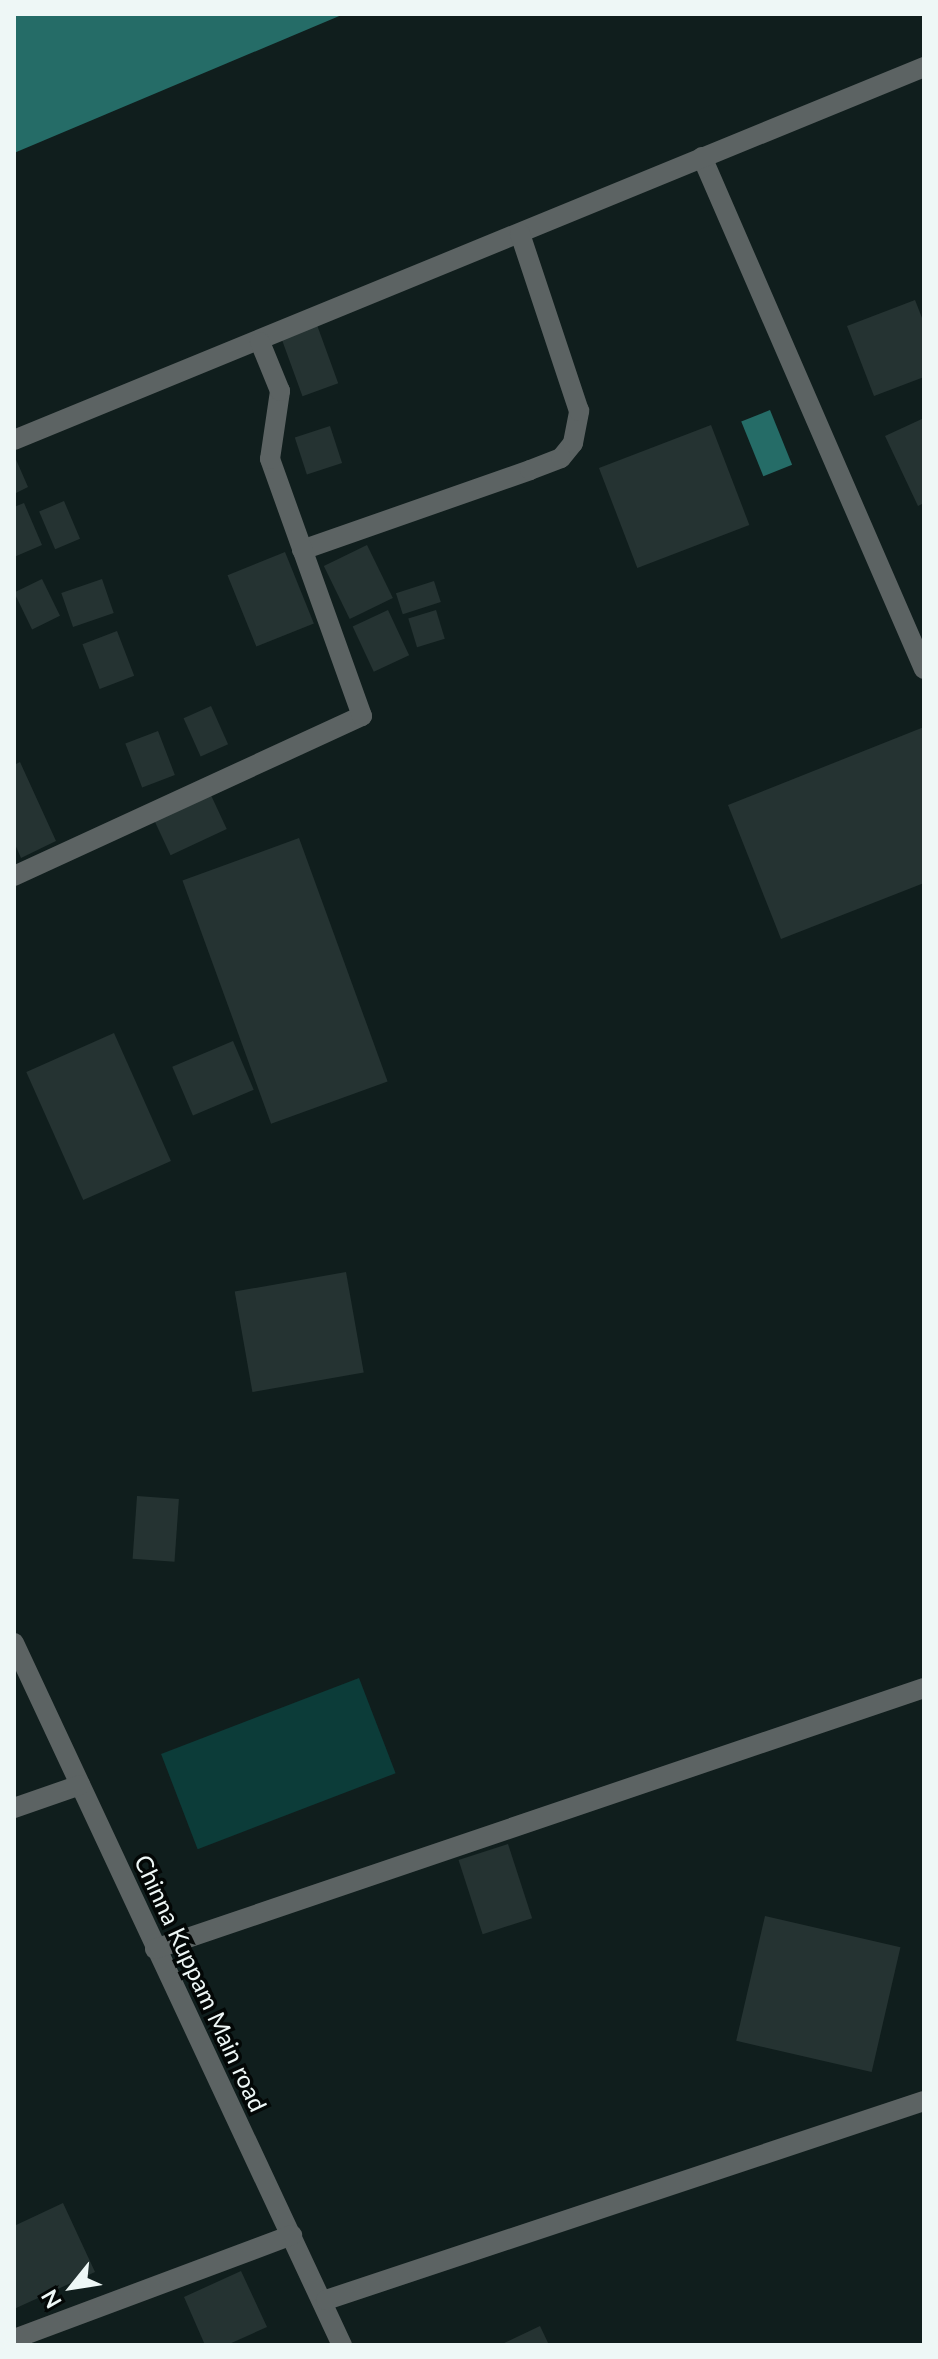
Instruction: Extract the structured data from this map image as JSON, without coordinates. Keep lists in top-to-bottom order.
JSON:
{
  "streets": {
    "street": ["Chinna Kuppam Main road"]
  },
  "north": "bottom left"
}
